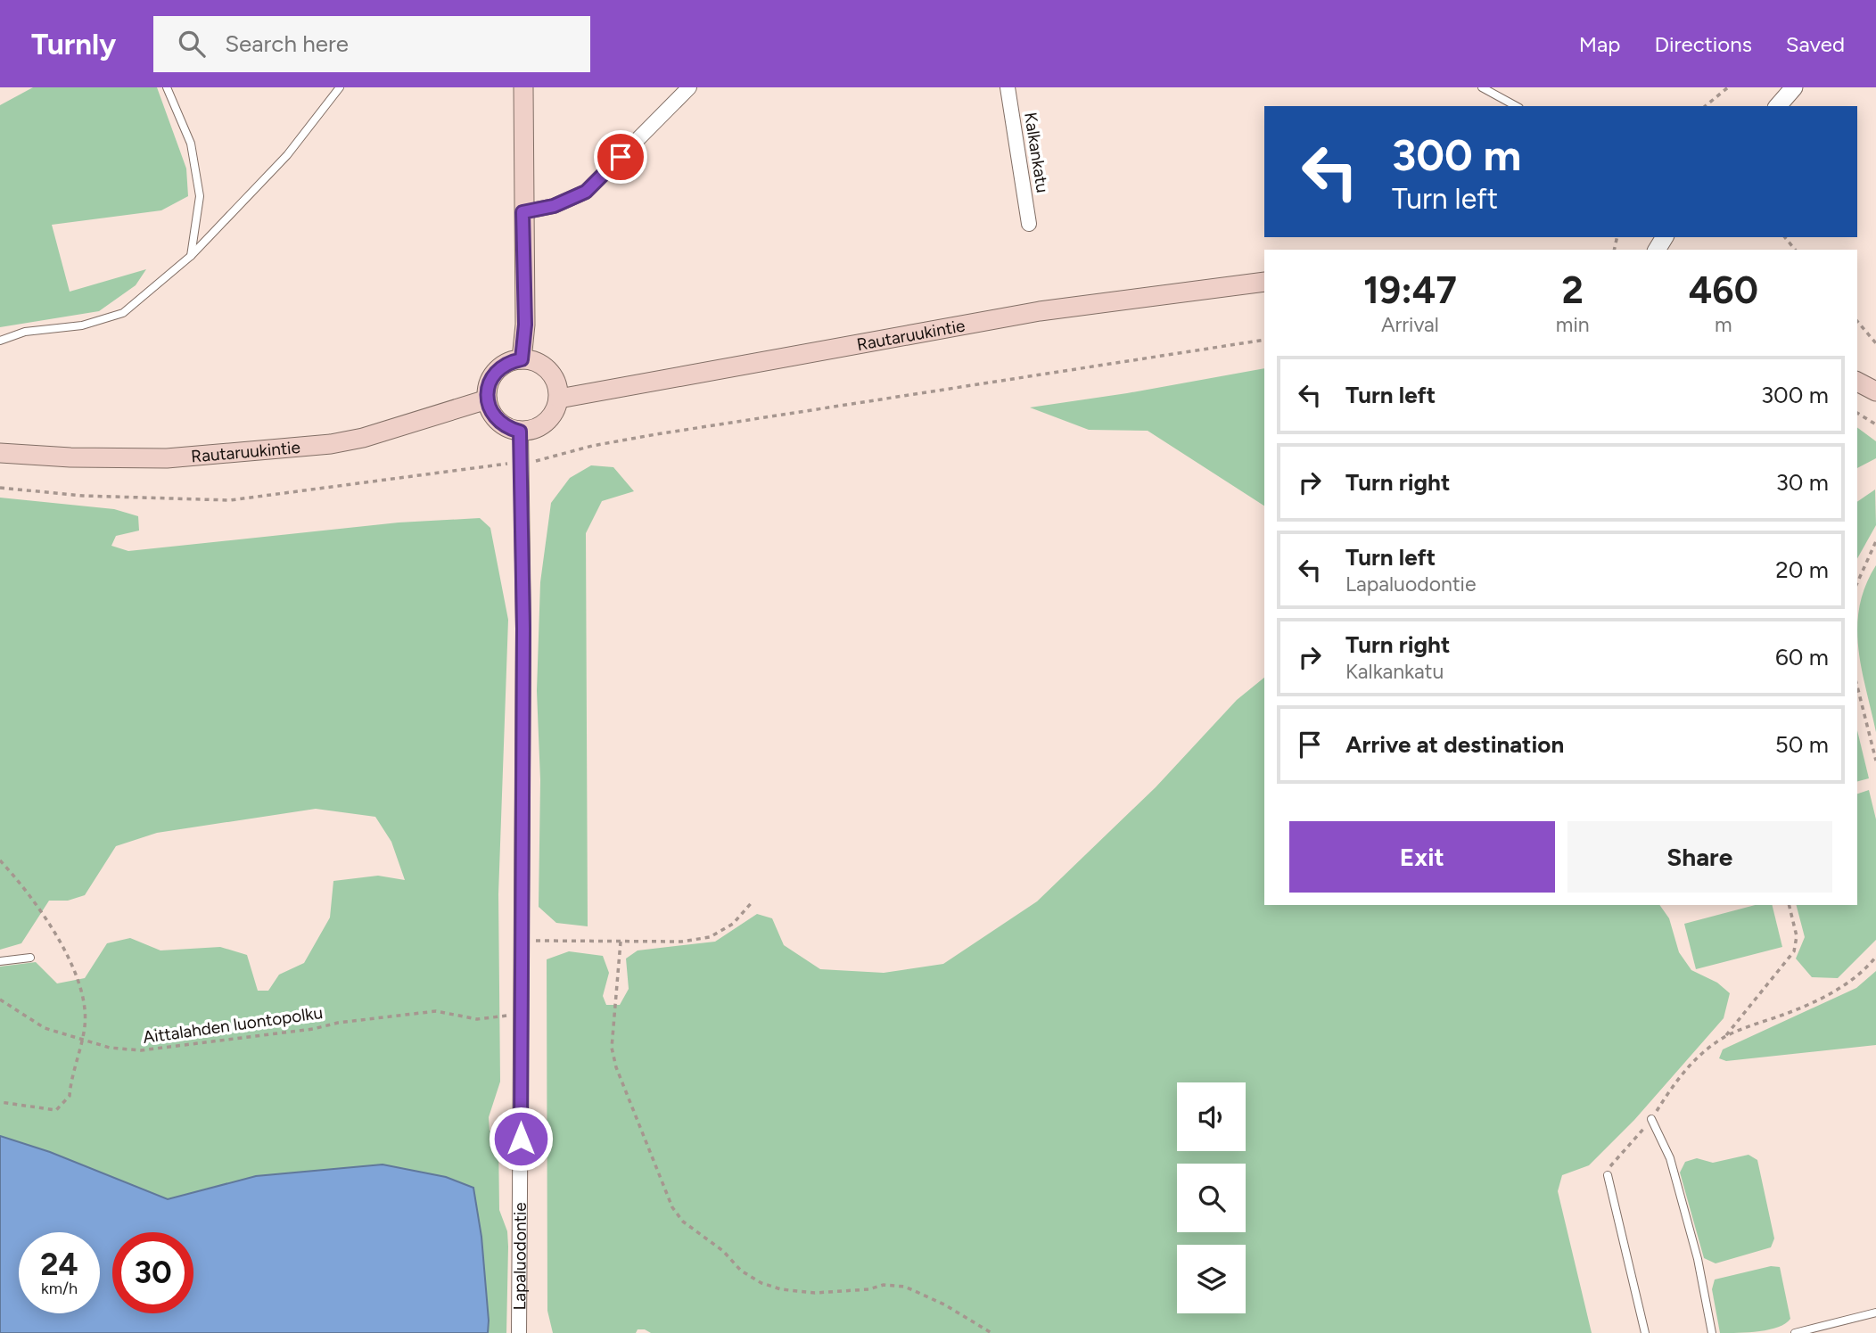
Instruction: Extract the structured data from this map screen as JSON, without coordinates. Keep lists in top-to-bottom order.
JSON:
{
  "streets": {
    "main road": ["Rautaruukintie"],
    "street": ["Kalkankatu", "Lapaluodontie"],
    "path": ["Aittalahden luontopolku"]
  },
  "crossings": [
    ["Rautaruukintie", "Lapaluodontie"],
    ["Aittalahden luontopolku", "Lapaluodontie"]
  ],
  "page": {
    "header": "Turnly",
    "search": "Search here",
    "nav": ["Map", "Directions", "Saved"],
    "turn": ["300 m", "Turn left"],
    "eta": [
      "19:47",
      "Arrival",
      "2",
      "min",
      "460",
      "m"
    ],
    "list": [
      {
        "name": "Turn left",
        "value": "300 m"
      },
      {
        "name": "Turn right",
        "value": "30 m"
      },
      {
        "name": "Turn left",
        "note": "Lapaluodontie",
        "value": "20 m"
      },
      {
        "name": "Turn right",
        "note": "Kalkankatu",
        "value": "60 m"
      },
      {
        "name": "Arrive at destination",
        "value": "50 m"
      }
    ],
    "buttons": ["Exit", "Share"],
    "speed": "24 km/h",
    "limit": "30"
  }
}
